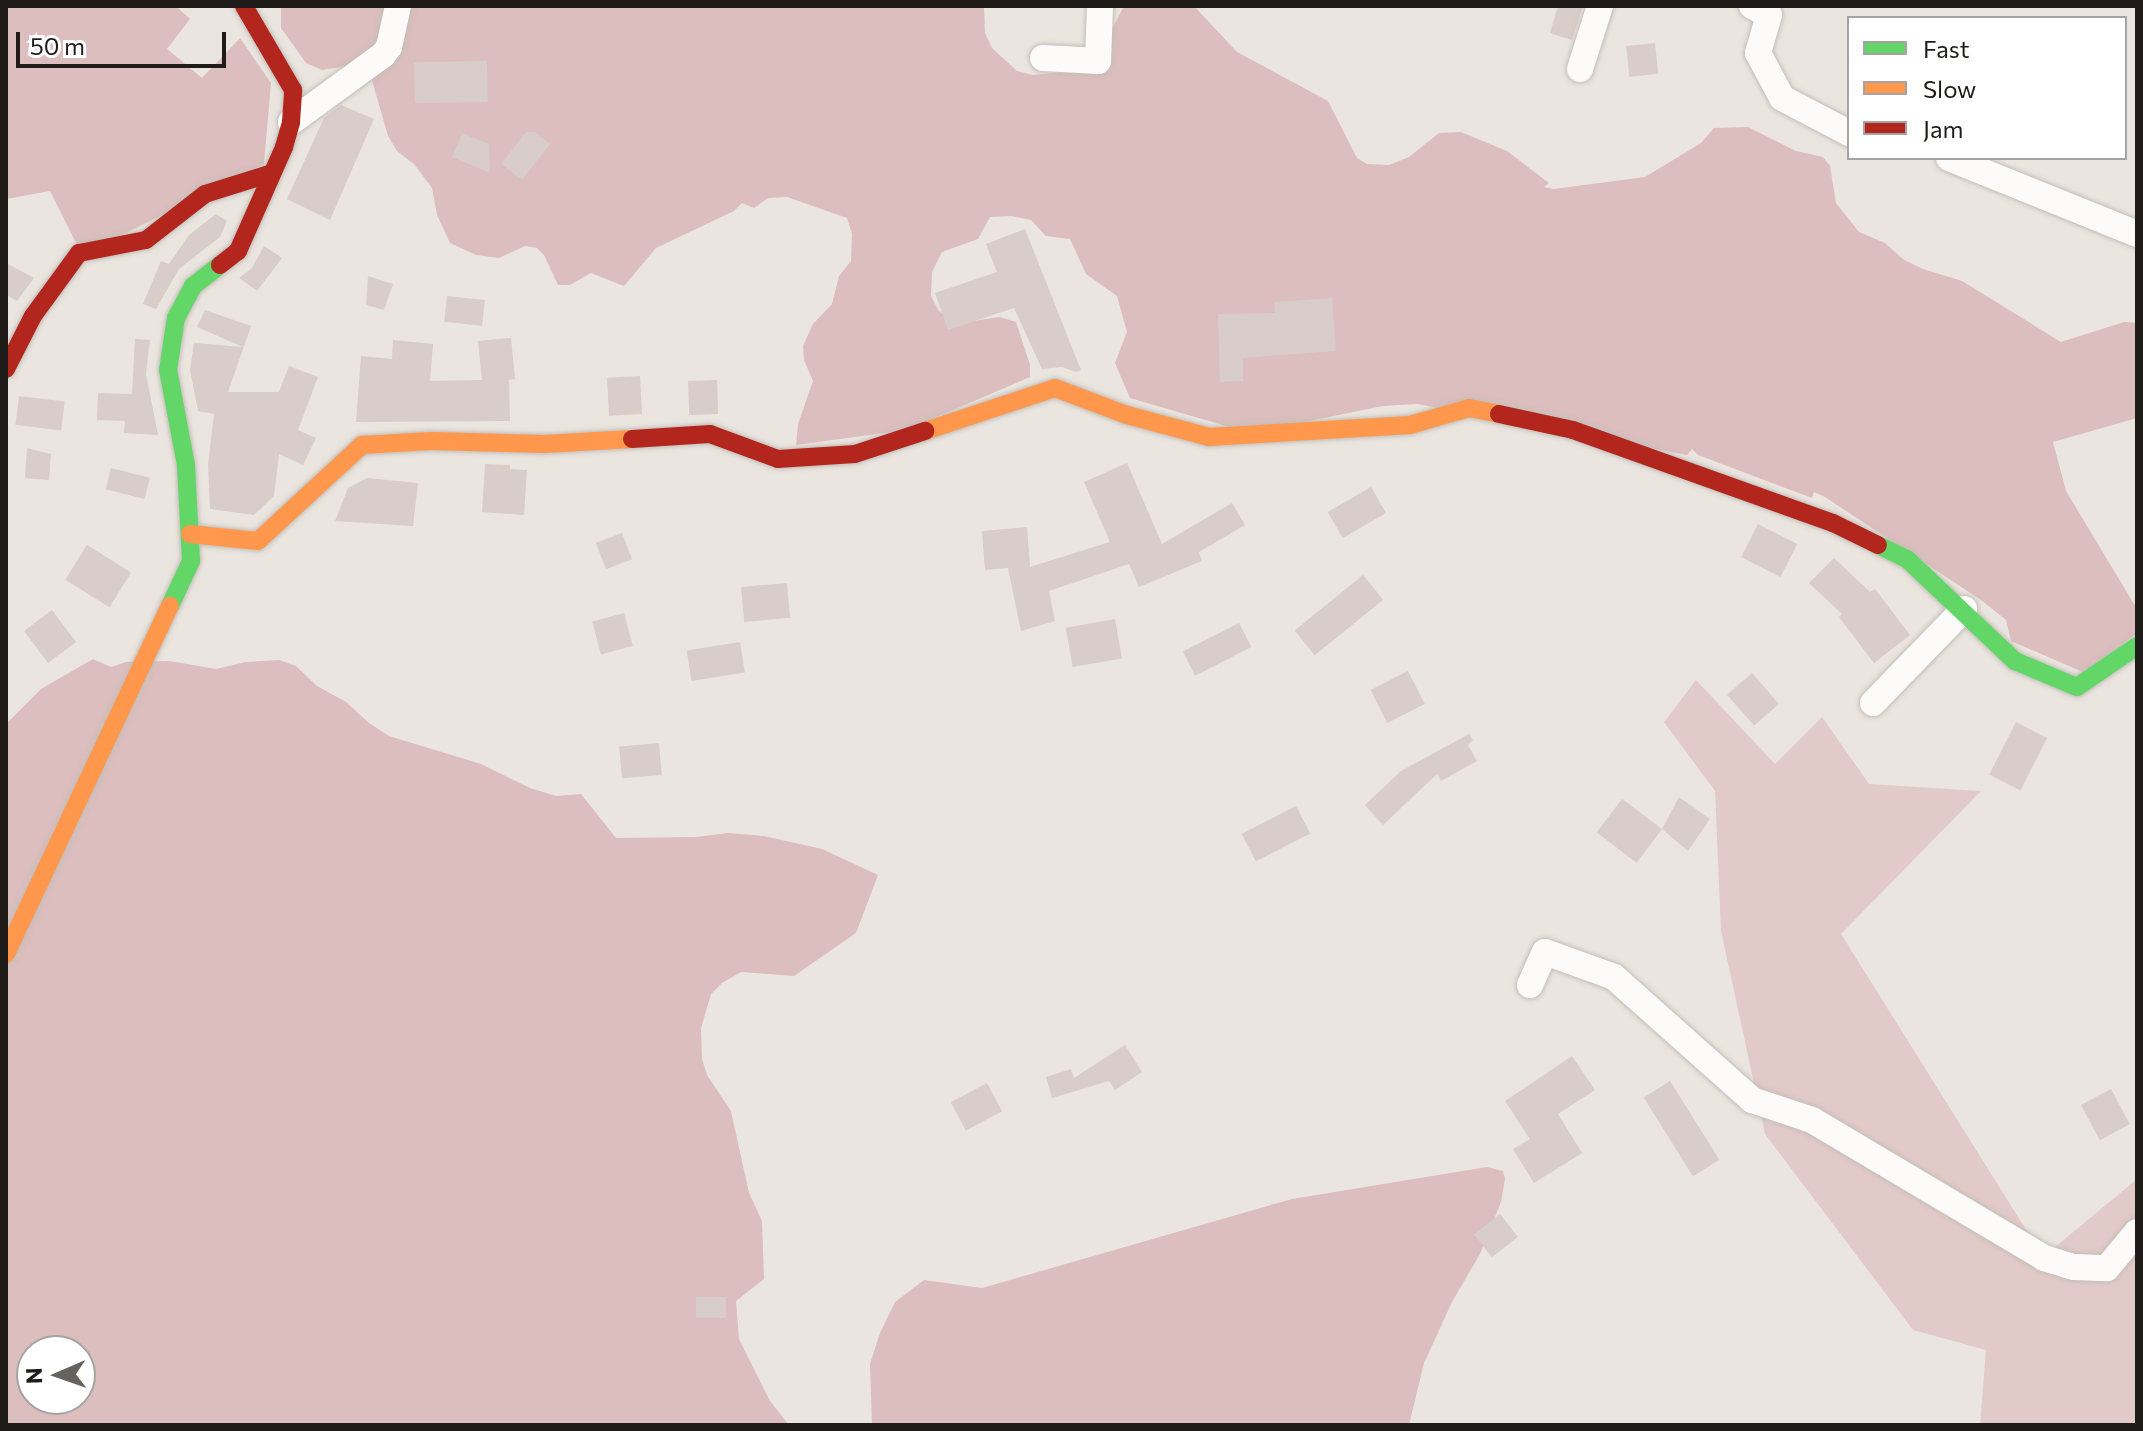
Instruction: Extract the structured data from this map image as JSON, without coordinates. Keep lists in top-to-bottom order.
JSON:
{
  "legend": ["Fast", "Slow", "Jam"],
  "scale_bar": "50 m",
  "north": "left"
}
